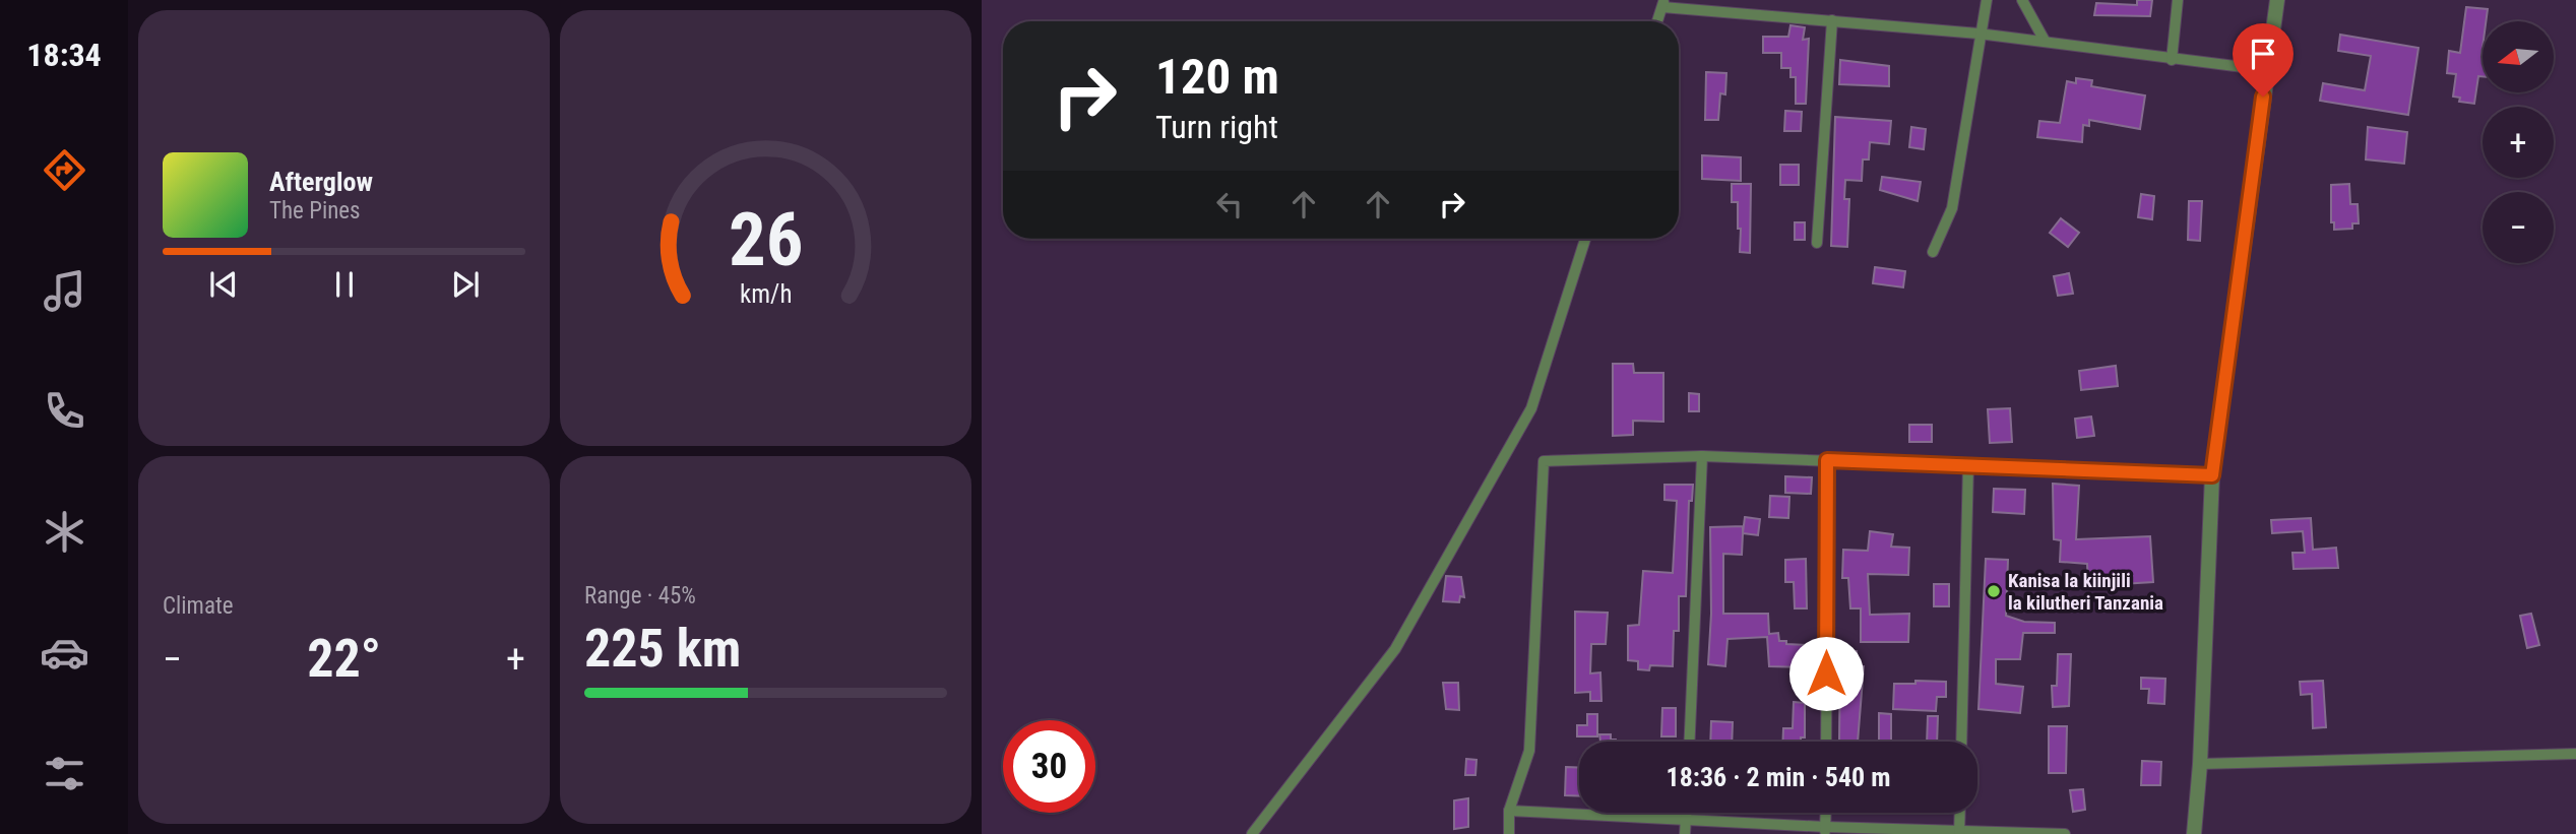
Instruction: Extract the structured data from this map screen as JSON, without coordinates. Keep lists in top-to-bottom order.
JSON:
{
  "places": ["Kanisa la kiinjili la kilutheri Tanzania"],
  "north": "left",
  "page": {
    "tabs": "18:34",
    "map_buttons": ["+", "−"],
    "turn": ["120 m", "Turn right"],
    "song": ["Afterglow", "The Pines"],
    "tile": [
      "Climate",
      ["Range · 45%", "225 km"]
    ],
    "heat": ["−", "22°", "+"],
    "limit": "30",
    "trip": "18:36 · 2 min · 540 m",
    "gauge": ["26", "km/h"]
  }
}
